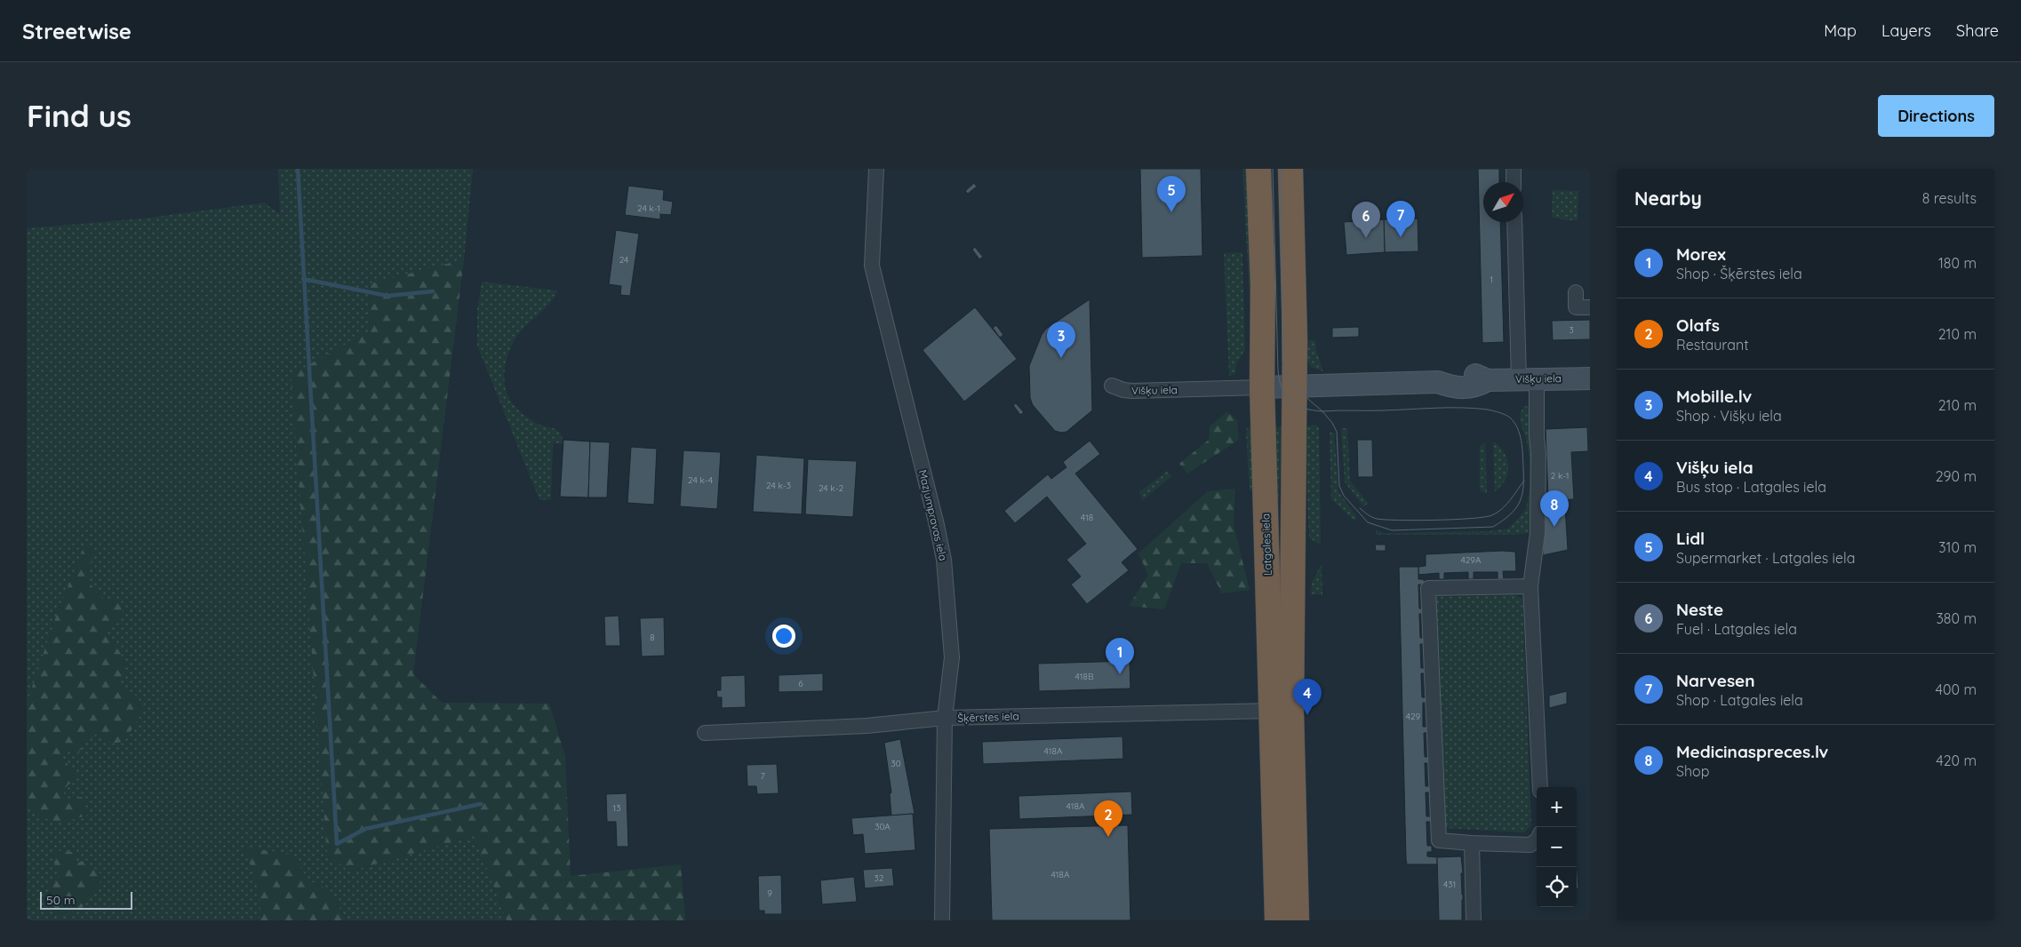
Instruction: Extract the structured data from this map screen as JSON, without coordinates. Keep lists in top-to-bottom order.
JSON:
{
  "streets": {
    "highway": ["Latgales iela"],
    "street": ["Višķu iela", "Mazjumpravas iela", "Šķērstes iela"]
  },
  "crossings": [
    ["Višķu iela", "Latgales iela"],
    ["Mazjumpravas iela", "Šķērstes iela"],
    ["Latgales iela", "Šķērstes iela"]
  ],
  "house_numbers": [
    "24 k-1",
    "24",
    "1",
    "3",
    "2 k-1",
    "24 k-4",
    "24 k-3",
    "24 k-2",
    "418",
    "429A",
    "8",
    "418B",
    "6",
    "429",
    "418A",
    "30",
    "7",
    "418A",
    "13",
    "30A",
    "418A",
    "32",
    "431",
    "9"
  ],
  "scale_bar": "50 m",
  "north": "top right",
  "page": {
    "header": "Streetwise",
    "nav": ["Map", "Layers", "Share"],
    "buttons": "Directions",
    "title": "Find us",
    "heading": ["Nearby", "8 results"],
    "pins": [
      "5",
      "7",
      "6",
      "3",
      "8",
      "1",
      "4",
      "2"
    ],
    "list": [
      {
        "mark": "1",
        "name": "Morex",
        "note": "Shop · Šķērstes iela",
        "value": "180 m"
      },
      {
        "mark": "2",
        "name": "Olafs",
        "note": "Restaurant",
        "value": "210 m"
      },
      {
        "mark": "3",
        "name": "Mobille.lv",
        "note": "Shop · Višķu iela",
        "value": "210 m"
      },
      {
        "mark": "4",
        "name": "Višķu iela",
        "note": "Bus stop · Latgales iela",
        "value": "290 m"
      },
      {
        "mark": "5",
        "name": "Lidl",
        "note": "Supermarket · Latgales iela",
        "value": "310 m"
      },
      {
        "mark": "6",
        "name": "Neste",
        "note": "Fuel · Latgales iela",
        "value": "380 m"
      },
      {
        "mark": "7",
        "name": "Narvesen",
        "note": "Shop · Latgales iela",
        "value": "400 m"
      },
      {
        "mark": "8",
        "name": "Medicinaspreces.lv",
        "note": "Shop",
        "value": "420 m"
      }
    ],
    "map_buttons": ["+", "−"],
    "scale": "50 m"
  }
}
